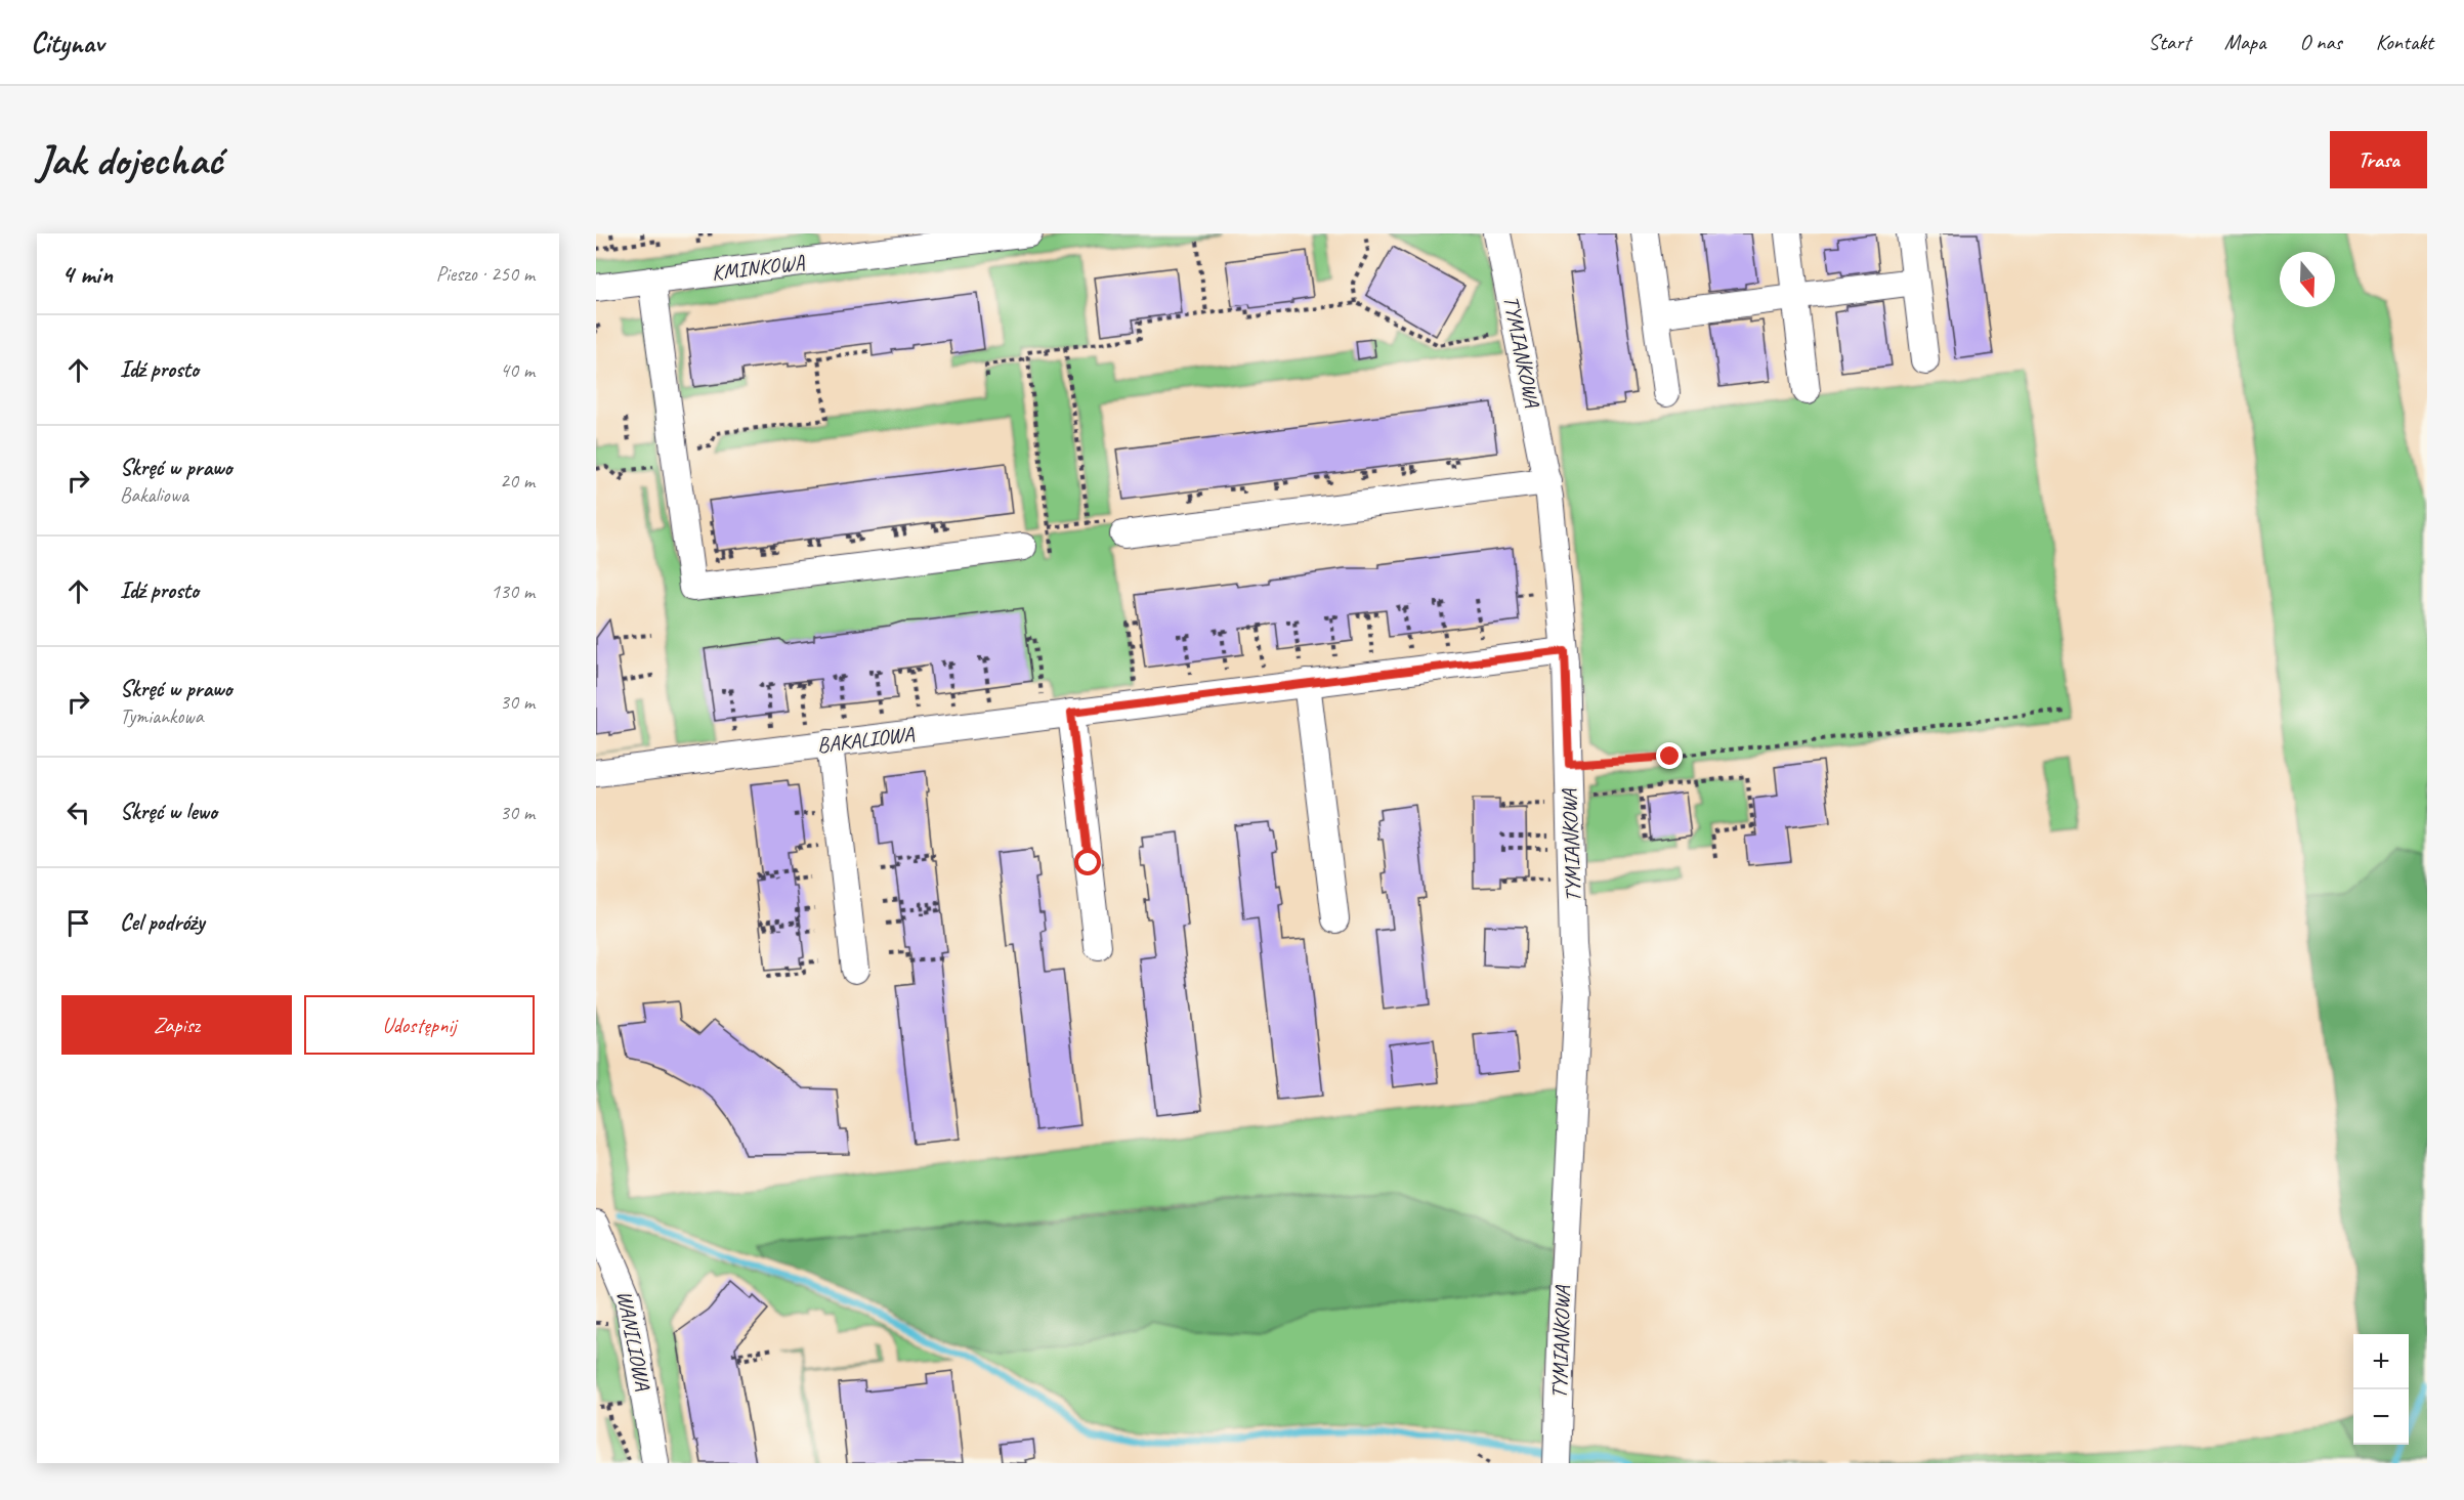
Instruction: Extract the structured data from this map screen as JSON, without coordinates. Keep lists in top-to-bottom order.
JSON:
{
  "streets": {
    "street": [
      "KMINKOWA",
      "TYMIANKOWA",
      "BAKALIOWA",
      "WANILIOWA"
    ]
  },
  "crossings": [
    ["TYMIANKOWA", "BAKALIOWA"]
  ],
  "north": "bottom",
  "page": {
    "header": "Citynav",
    "nav": [
      "Start",
      "Mapa",
      "O nas",
      "Kontakt"
    ],
    "buttons": [
      "Trasa",
      ["Zapisz", "Udostępnij"]
    ],
    "title": "Jak dojechać",
    "heading": ["4 min", "Pieszo · 250 m"],
    "list": [
      ["Idź prosto", "40 m"],
      ["Skręć w prawo", "Bakaliowa", "20 m"],
      ["Idź prosto", "130 m"],
      ["Skręć w prawo", "Tymiankowa", "30 m"],
      ["Skręć w lewo", "30 m"],
      "Cel podróży"
    ],
    "map_buttons": ["+", "−"]
  }
}
